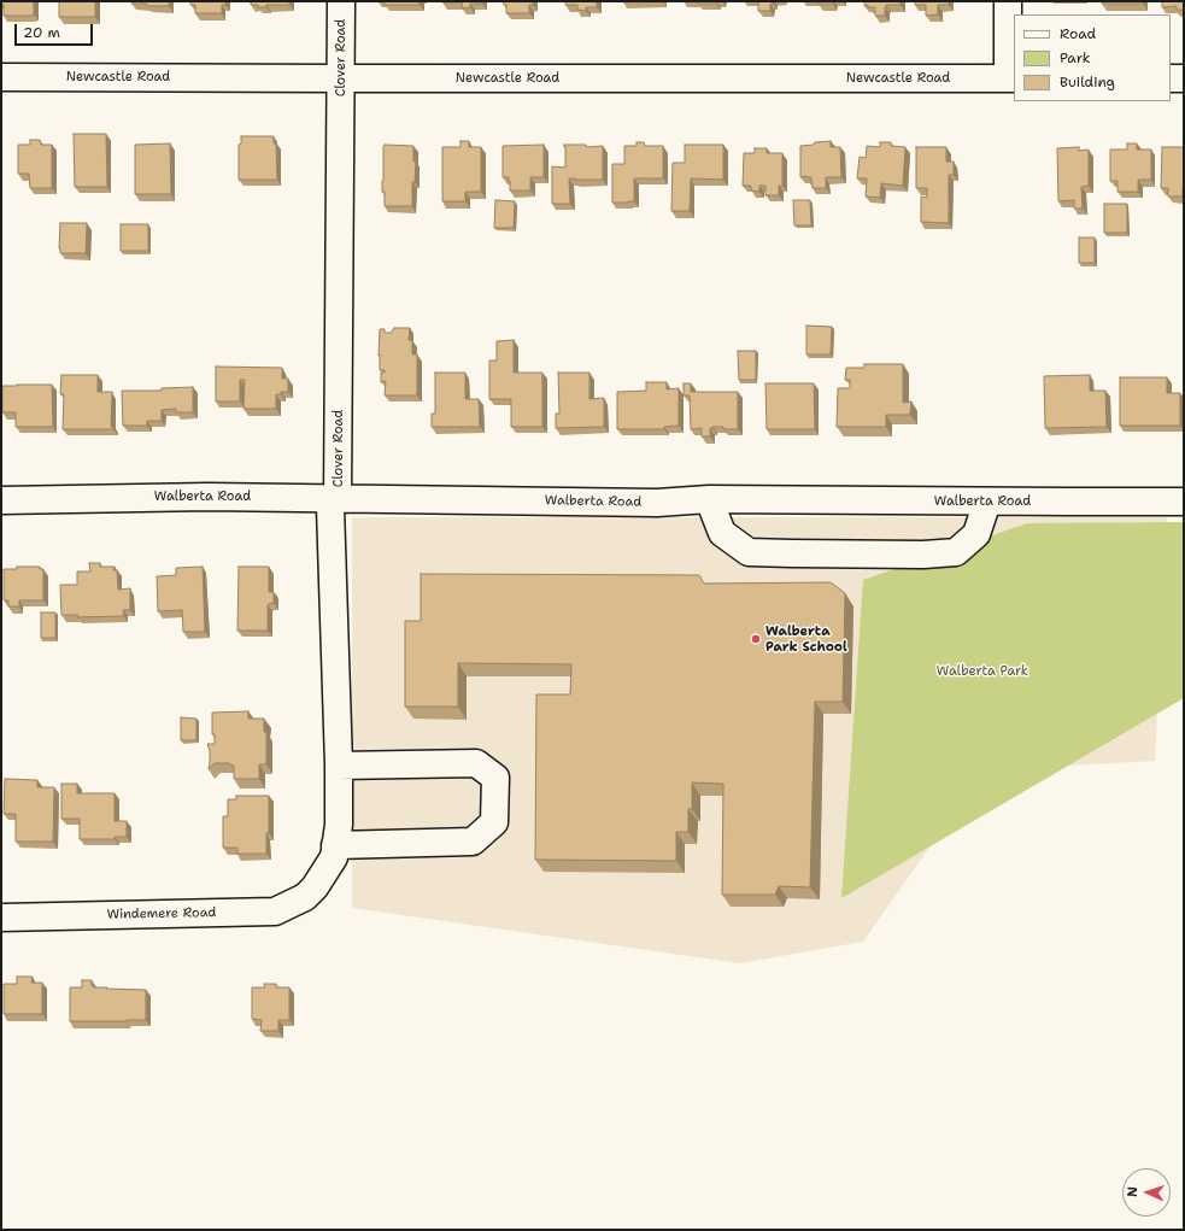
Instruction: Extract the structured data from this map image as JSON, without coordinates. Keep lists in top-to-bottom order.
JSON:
{
  "streets": {
    "street": [
      "Clover Road",
      "Newcastle Road",
      "Walberta Road",
      "Windemere Road"
    ]
  },
  "crossings": [
    ["Clover Road", "Newcastle Road"],
    ["Clover Road", "Walberta Road"],
    ["Clover Road", "Windemere Road"]
  ],
  "parks": ["Walberta Park"],
  "places": ["Walberta Park School"],
  "legend": ["Road", "Park", "Building"],
  "scale_bar": "20 m",
  "north": "left"
}
